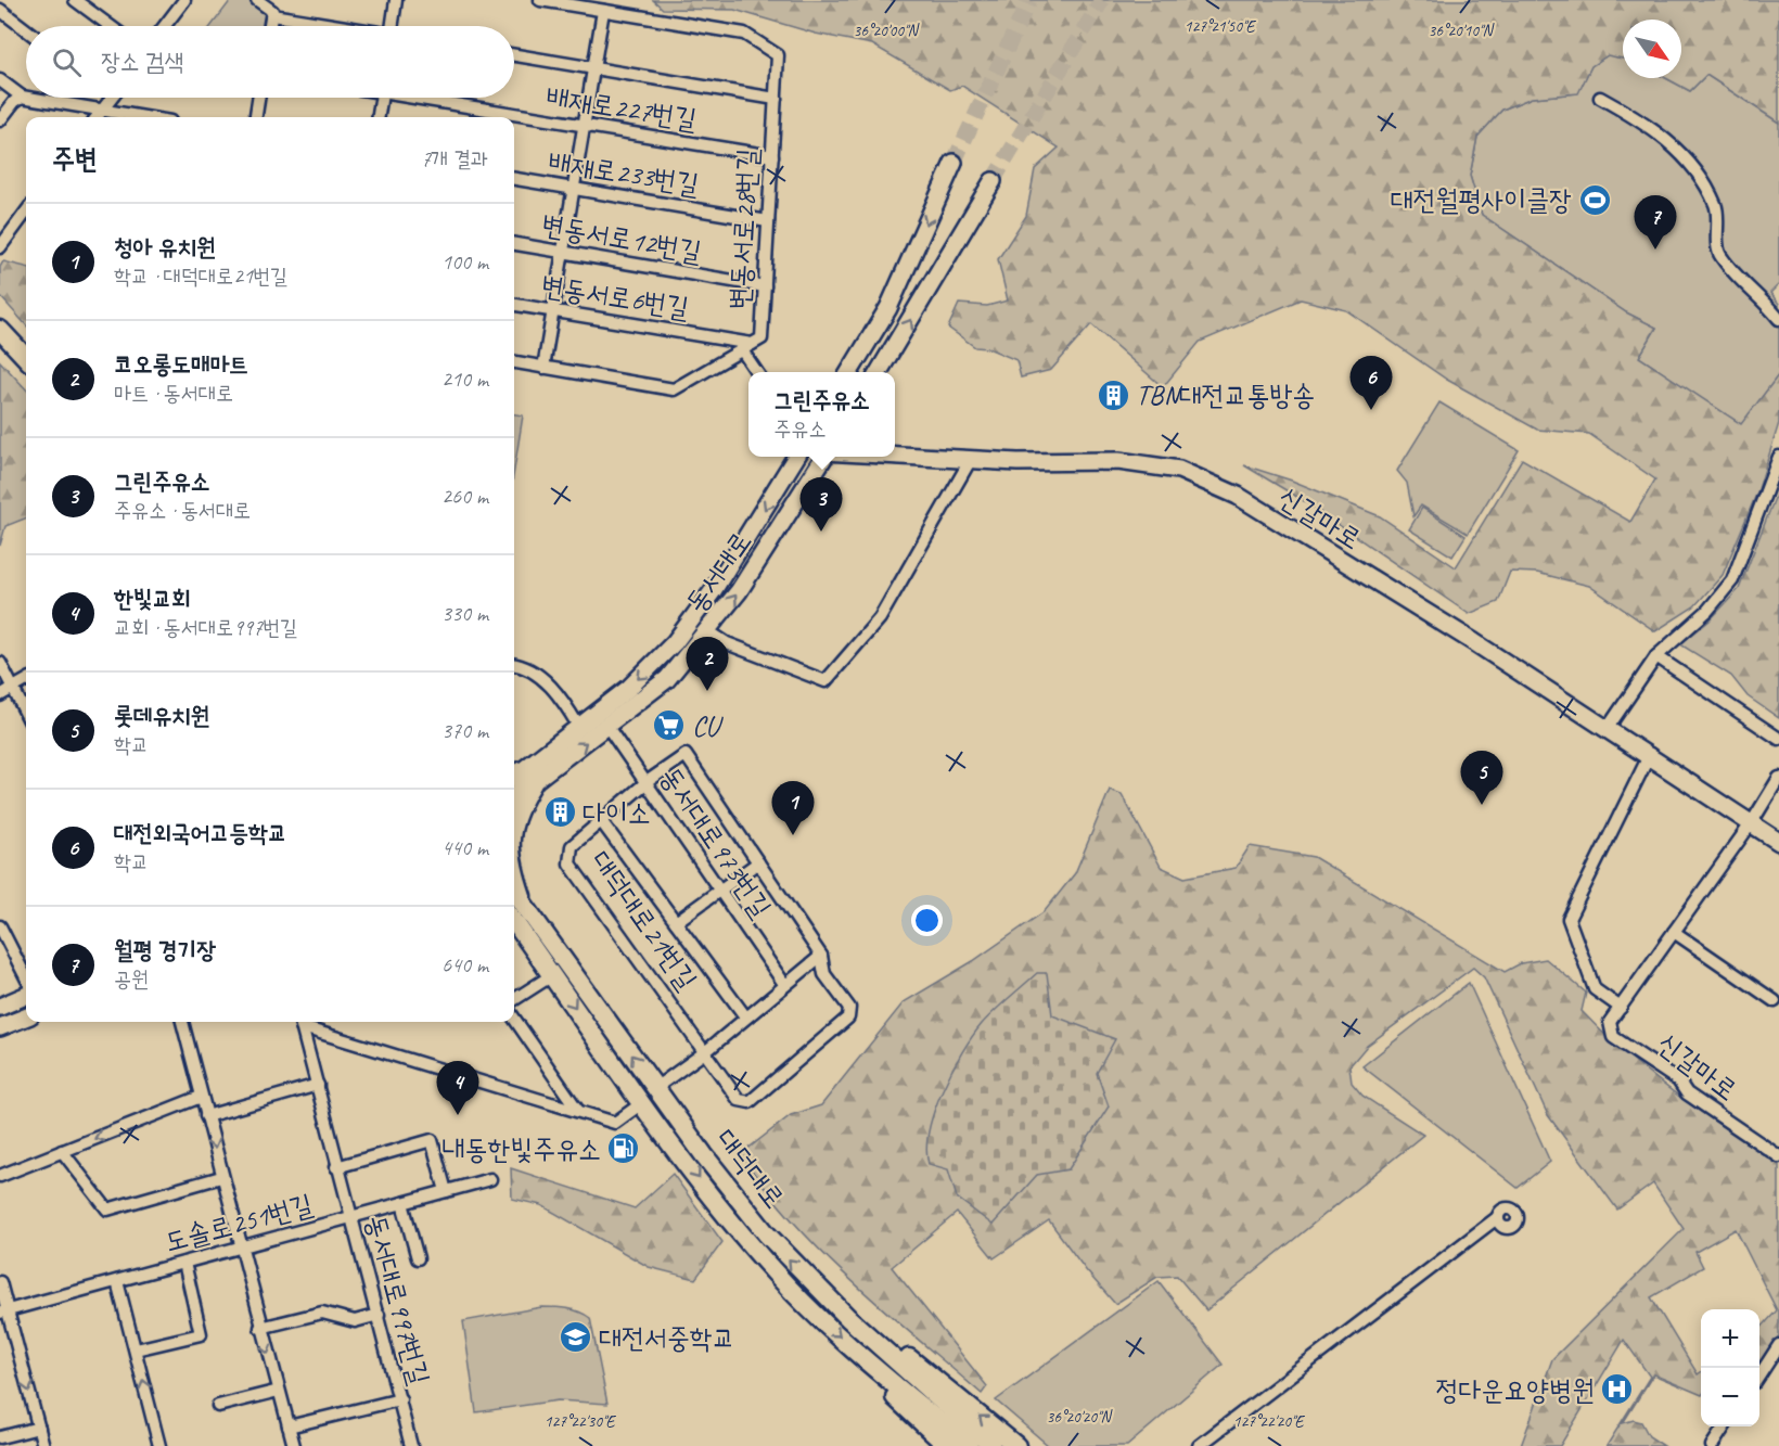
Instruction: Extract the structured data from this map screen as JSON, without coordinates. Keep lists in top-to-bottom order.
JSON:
{
  "streets": {
    "main road": ["대덕대로"],
    "street": [
      "배재로227번길",
      "배재로233번길",
      "변동서로28번길",
      "변동서로12번길",
      "변동서로6번길",
      "신갈마로",
      "동서대로",
      "동서대로973번길",
      "대덕대로21번길",
      "도솔로251번길",
      "동서대로997번길"
    ]
  },
  "crossings": [
    ["배재로227번길", "변동서로28번길"],
    ["배재로233번길", "변동서로28번길"],
    ["변동서로28번길", "변동서로12번길"],
    ["변동서로28번길", "변동서로6번길"],
    ["동서대로", "동서대로973번길"],
    ["동서대로973번길", "대덕대로21번길"],
    ["도솔로251번길", "동서대로997번길"]
  ],
  "places": {
    "sports": ["대전월평사이클장"],
    "building": ["TBN대전교통방송", "다이소"],
    "supermarket": ["CU"],
    "fuel station": ["내동한빛주유소"],
    "school or university": ["대전서중학교"],
    "hospital": ["정다운요양병원"]
  },
  "north": "bottom right",
  "page": {
    "search": "장소 검색",
    "heading": ["주변", "7개 결과"],
    "pins": [
      "7",
      "6",
      "3",
      "2",
      "5",
      "1",
      "4"
    ],
    "list": [
      {
        "mark": "1",
        "name": "청아 유치원",
        "note": "학교 · 대덕대로21번길",
        "value": "100 m"
      },
      {
        "mark": "2",
        "name": "코오롱도매마트",
        "note": "마트 · 동서대로",
        "value": "210 m"
      },
      {
        "mark": "3",
        "name": "그린주유소",
        "note": "주유소 · 동서대로",
        "value": "260 m"
      },
      {
        "mark": "4",
        "name": "한빛교회",
        "note": "교회 · 동서대로997번길",
        "value": "330 m"
      },
      {
        "mark": "5",
        "name": "롯데유치원",
        "note": "학교",
        "value": "370 m"
      },
      {
        "mark": "6",
        "name": "대전외국어고등학교",
        "note": "학교",
        "value": "440 m"
      },
      {
        "mark": "7",
        "name": "월평 경기장",
        "note": "공원",
        "value": "640 m"
      }
    ],
    "popup": ["그린주유소", "주유소"],
    "map_buttons": ["+", "−"]
  },
  "coordinates": [
    "127°21'50\"E",
    "36°20'00\"N",
    "36°20'10\"N",
    "36°20'20\"N",
    "127°22'30\"E",
    "127°22'20\"E"
  ]
}
